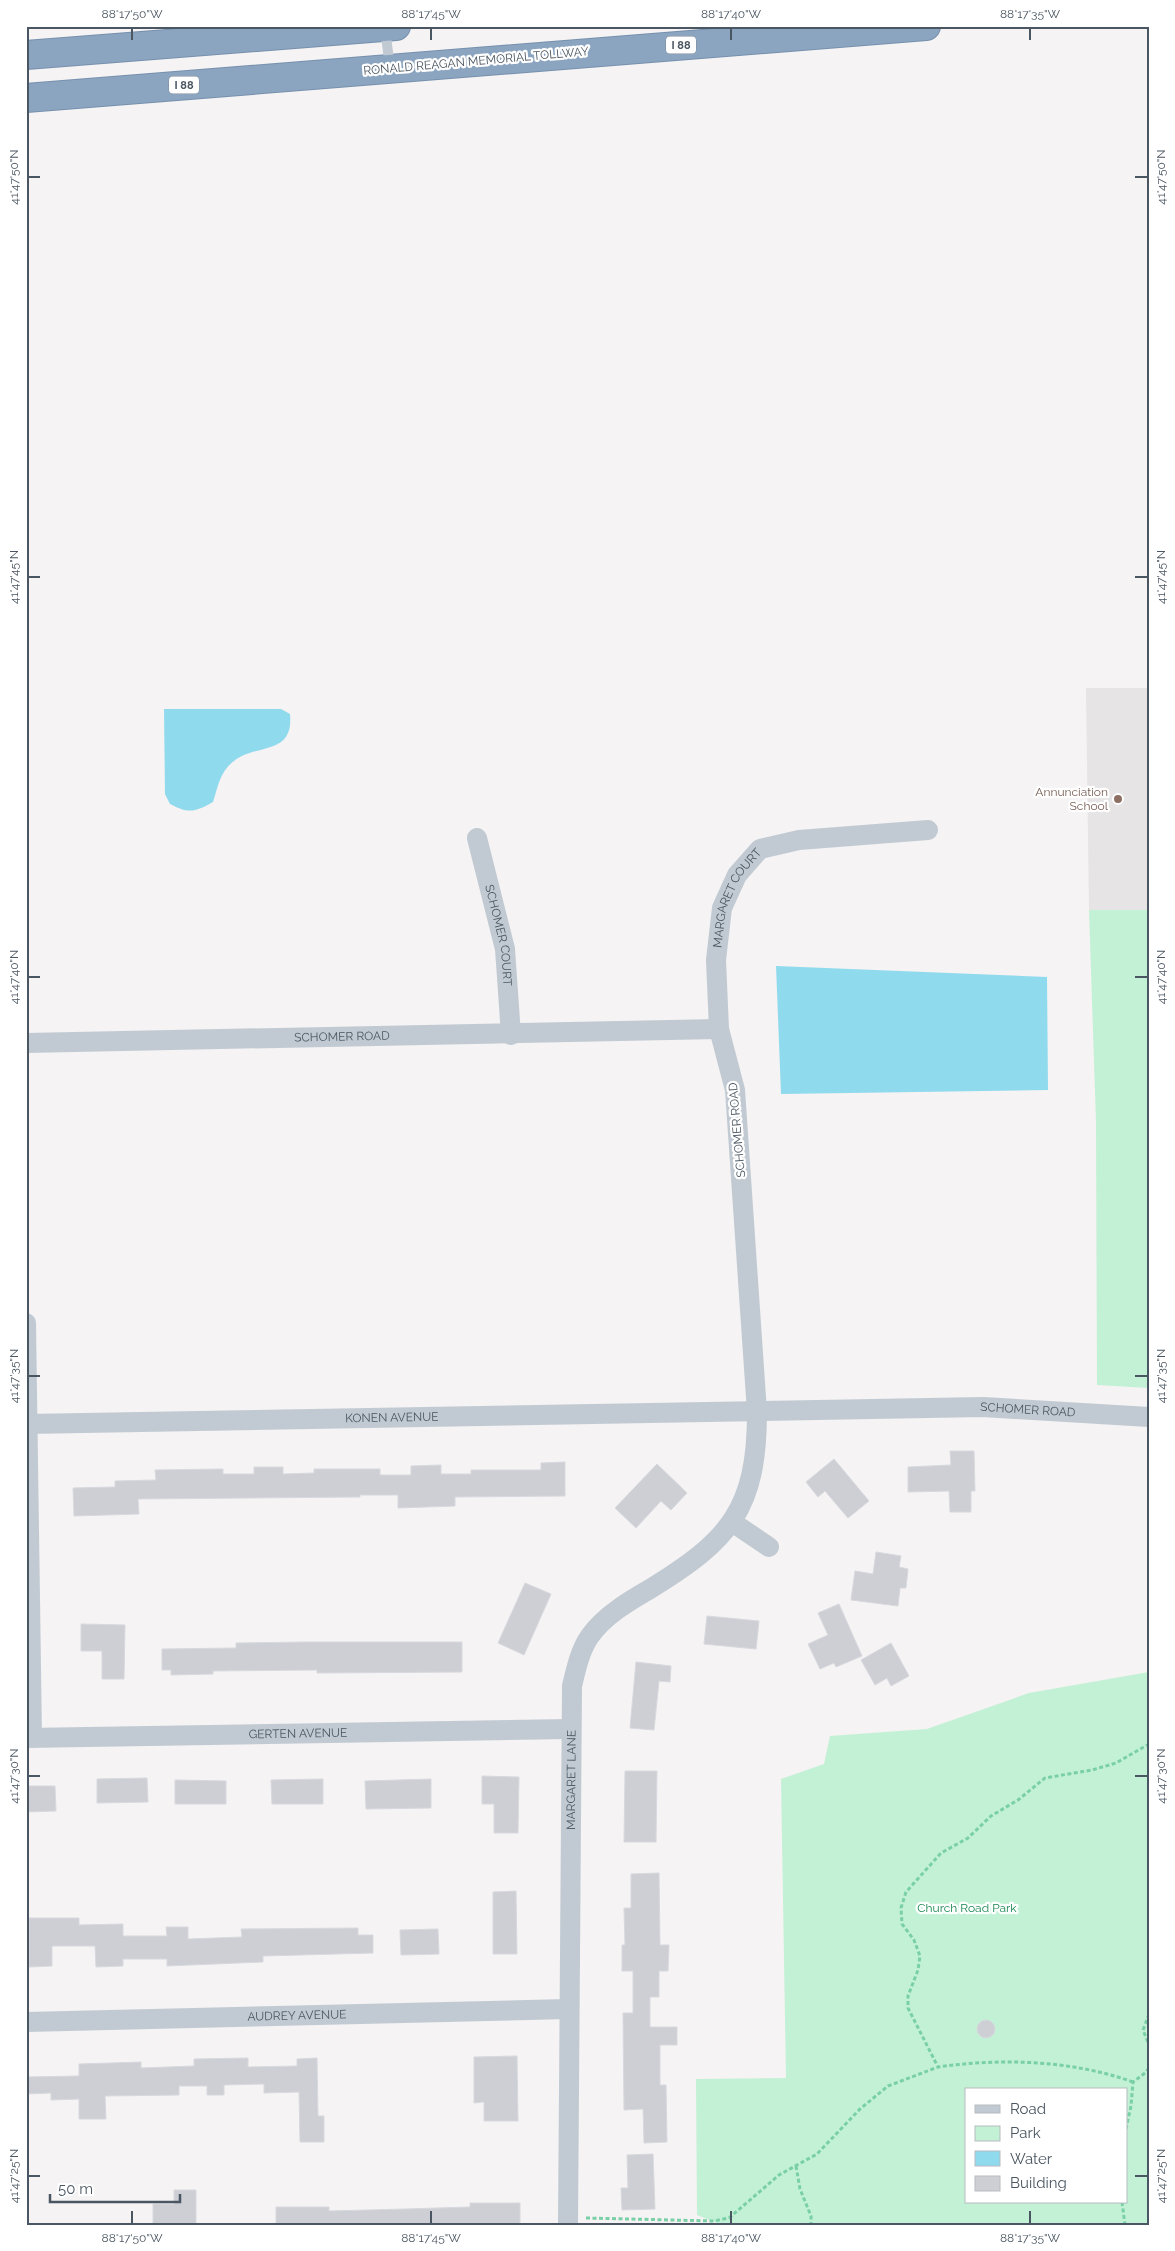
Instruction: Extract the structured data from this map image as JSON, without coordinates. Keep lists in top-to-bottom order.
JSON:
{
  "streets": {
    "highway": ["I 88", "RONALD REAGAN MEMORIAL TOLLWAY"],
    "street": [
      "MARGARET COURT",
      "SCHOMER COURT",
      "SCHOMER ROAD",
      "KONEN AVENUE",
      "GERTEN AVENUE",
      "MARGARET LANE",
      "AUDREY AVENUE"
    ]
  },
  "crossings": [
    ["MARGARET COURT", "SCHOMER ROAD"],
    ["SCHOMER COURT", "SCHOMER ROAD"],
    ["SCHOMER ROAD", "KONEN AVENUE"],
    ["SCHOMER ROAD", "MARGARET LANE"],
    ["KONEN AVENUE", "MARGARET LANE"],
    ["GERTEN AVENUE", "MARGARET LANE"],
    ["MARGARET LANE", "AUDREY AVENUE"]
  ],
  "parks": ["Church Road Park"],
  "places": ["Annunciation School"],
  "legend": [
    "Road",
    "Park",
    "Water",
    "Building"
  ],
  "scale_bar": "50 m",
  "coordinates": [
    "88°17'50\"W",
    "88°17'45\"W",
    "88°17'40\"W",
    "88°17'35\"W",
    "41°47'50\"N",
    "41°47'45\"N",
    "41°47'40\"N",
    "41°47'35\"N",
    "41°47'30\"N",
    "41°47'25\"N"
  ]
}
